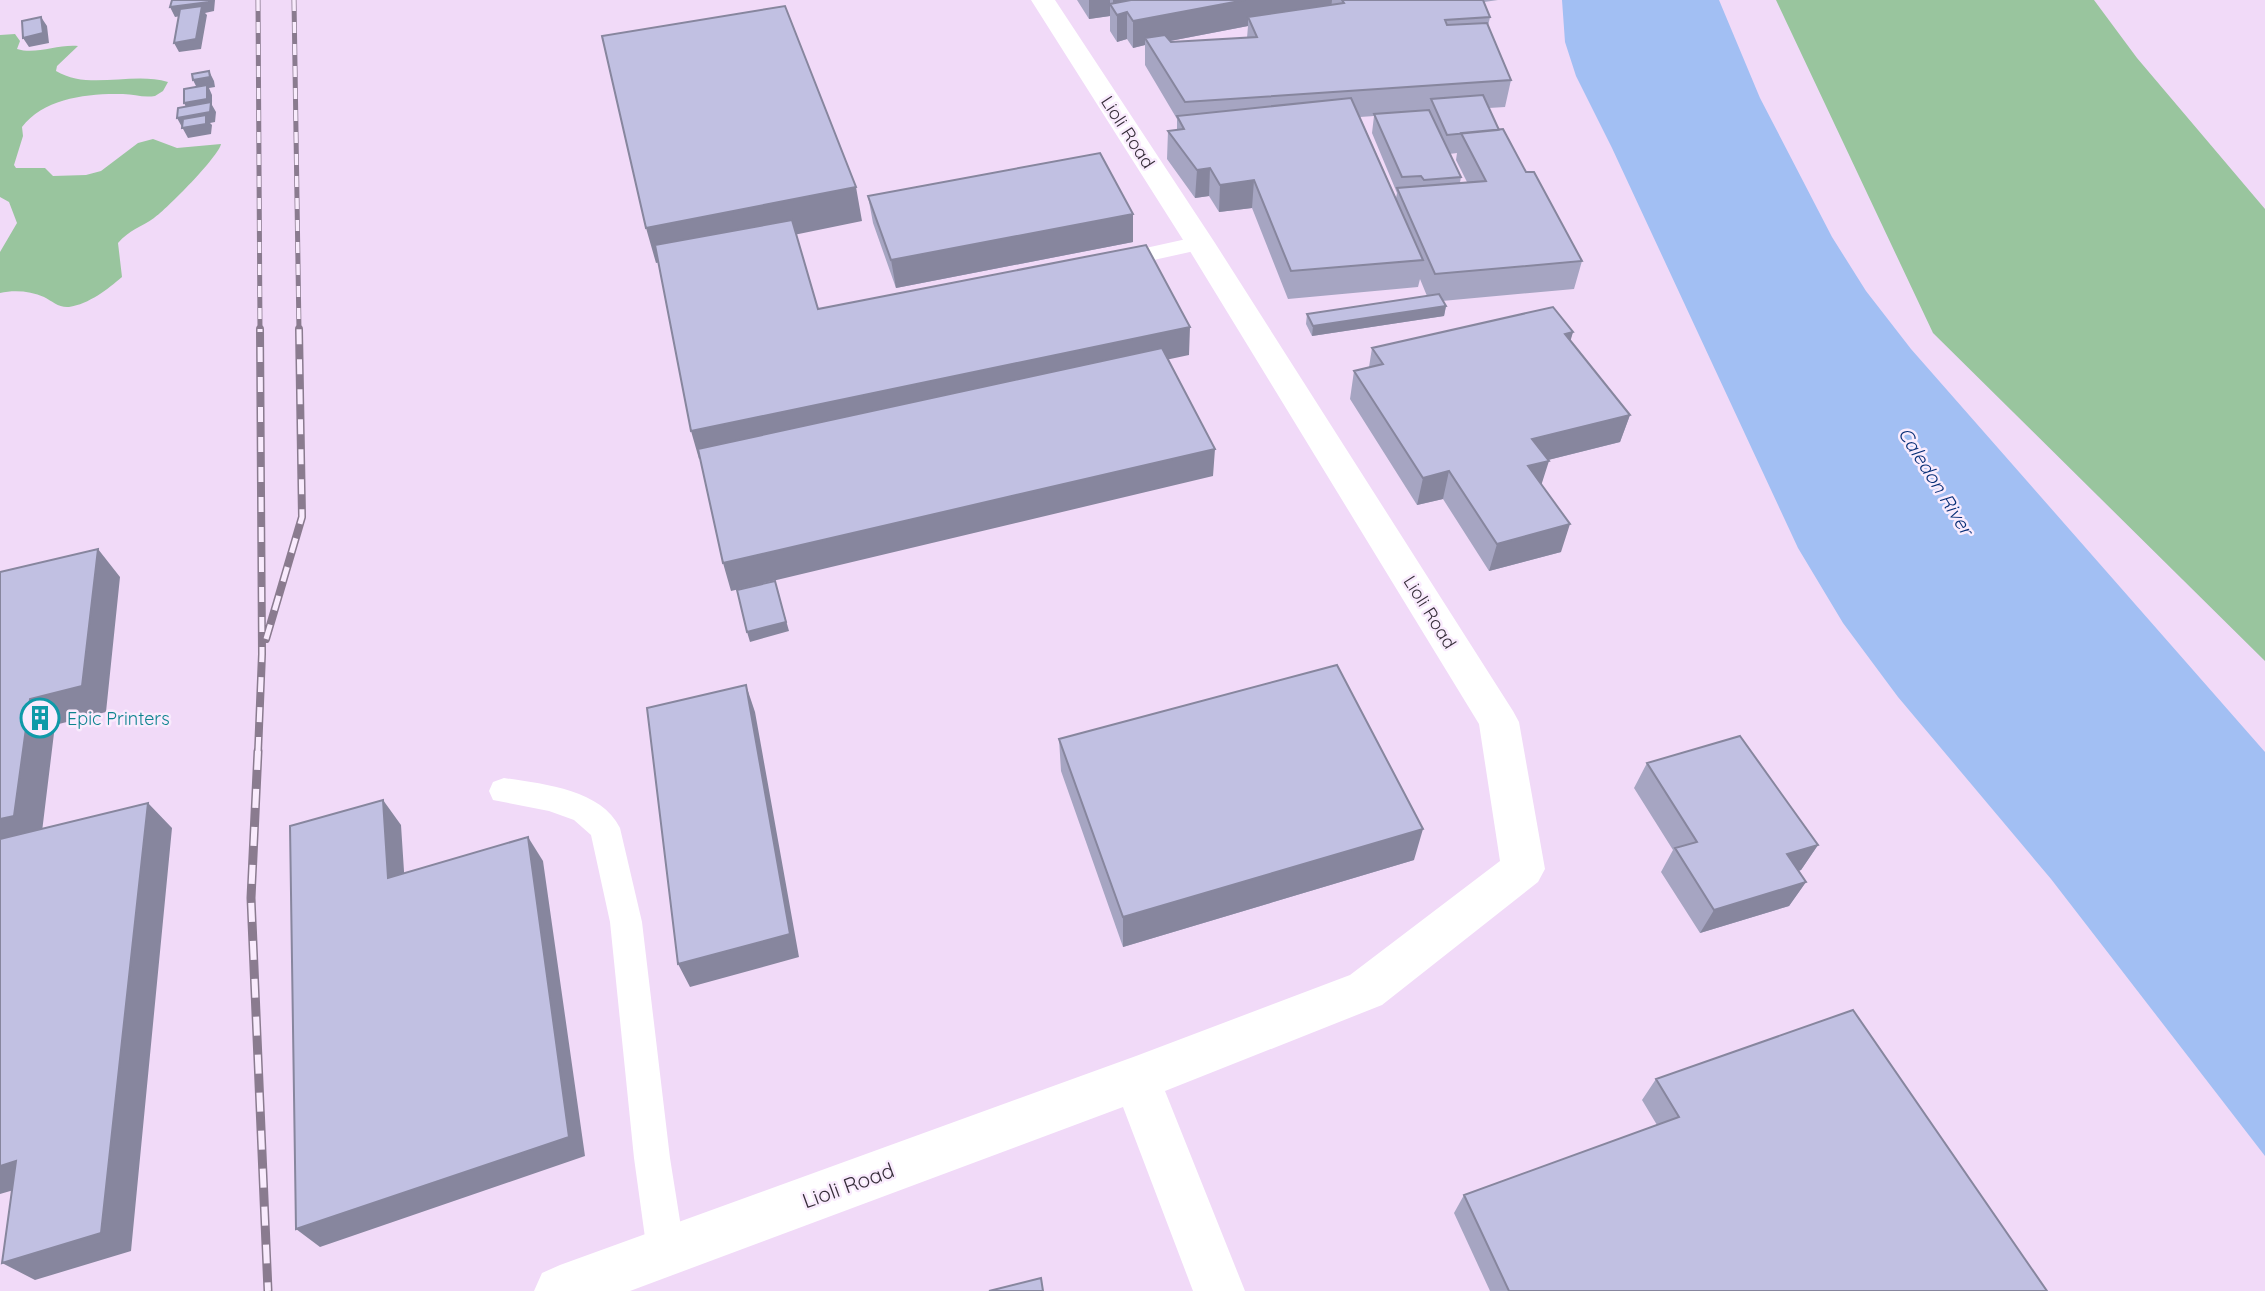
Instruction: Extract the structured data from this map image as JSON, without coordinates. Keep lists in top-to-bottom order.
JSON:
{
  "streets": {
    "street": ["Lioli Road"]
  },
  "water": ["Caledon River"],
  "places": {
    "building": ["Epic Printers"]
  }
}
